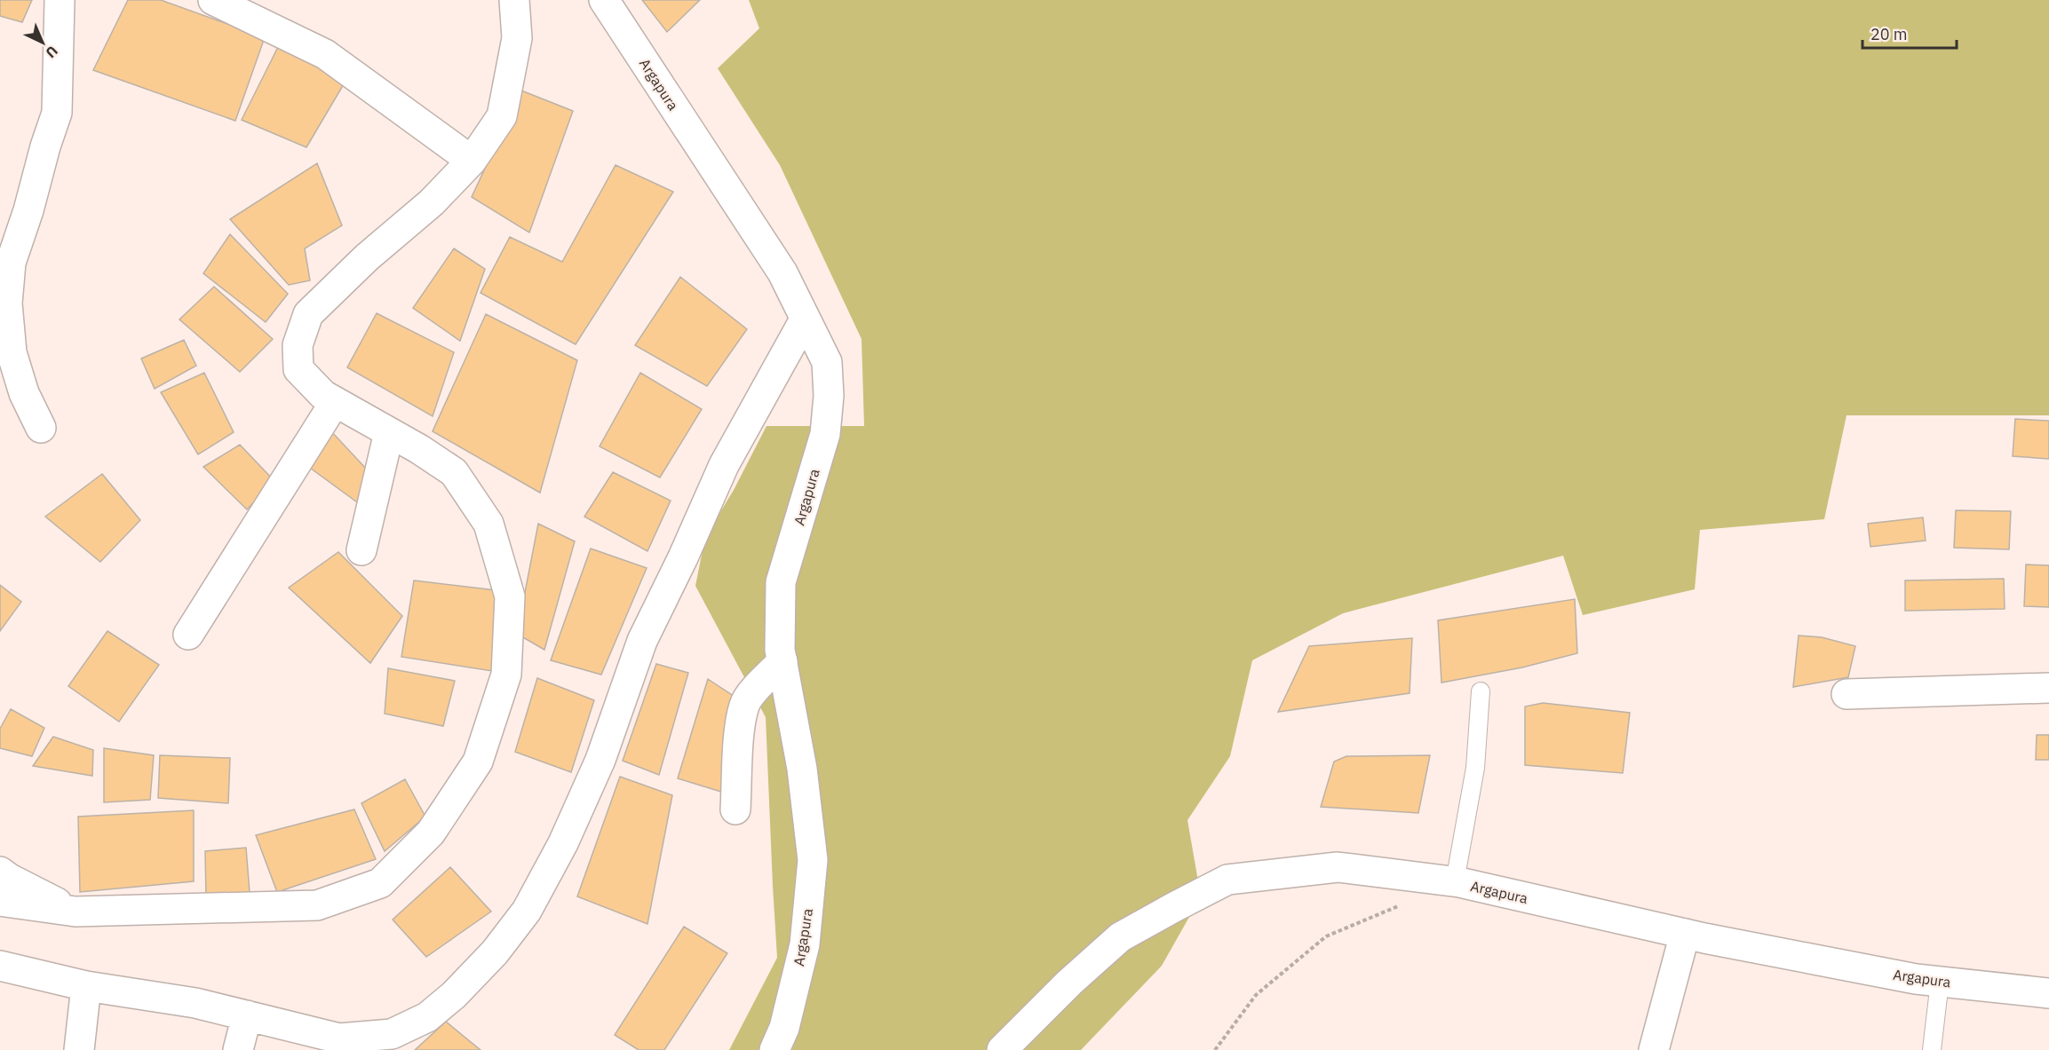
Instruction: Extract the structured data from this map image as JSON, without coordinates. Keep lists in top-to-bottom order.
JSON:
{
  "streets": {
    "main road": ["Argapura"]
  },
  "scale_bar": "20 m",
  "north": "bottom right"
}
